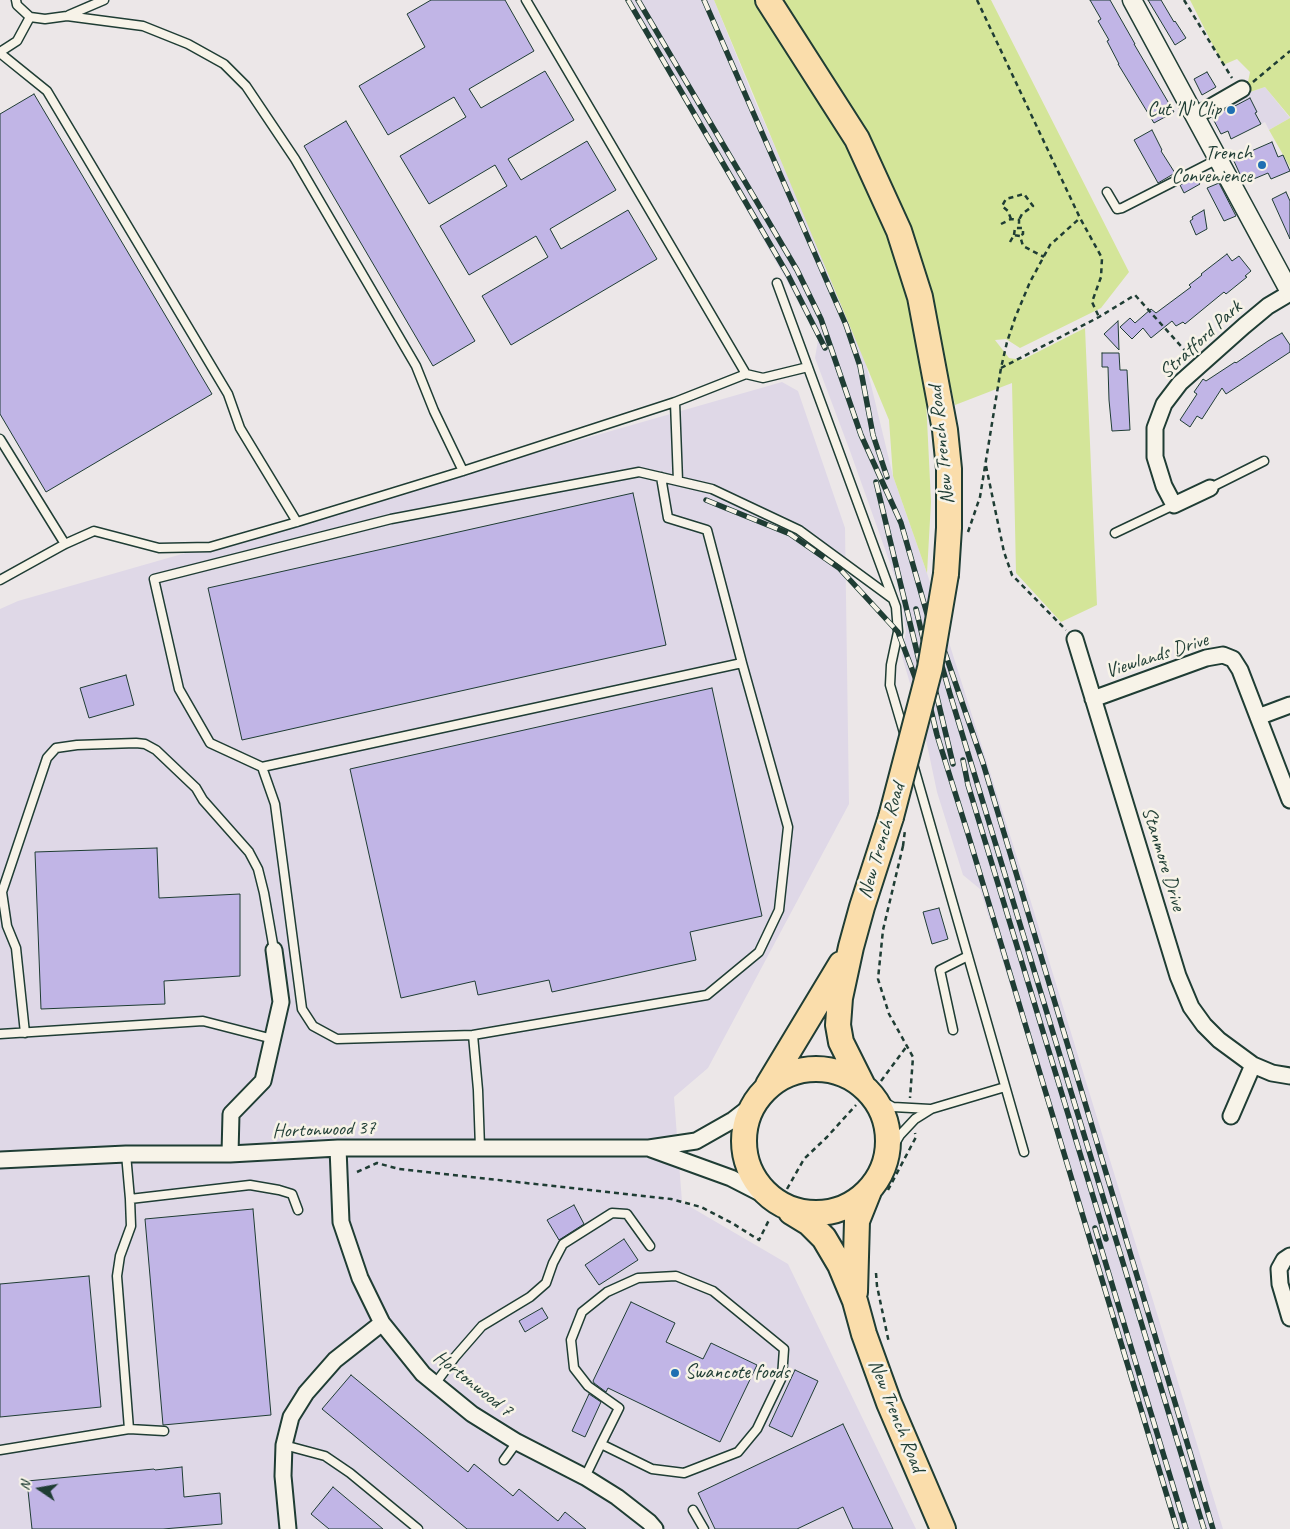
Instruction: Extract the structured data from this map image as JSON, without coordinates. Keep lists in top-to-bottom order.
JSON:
{
  "streets": {
    "highway": ["New Trench Road"],
    "street": [
      "Stratford Park",
      "Viewlands Drive",
      "Stanmore Drive",
      "Hortonwood 37",
      "Hortonwood 7"
    ]
  },
  "crossings": [
    ["New Trench Road", "Hortonwood 37"],
    ["Viewlands Drive", "Stanmore Drive"],
    ["Hortonwood 37", "Hortonwood 7"]
  ],
  "places": ["Cut 'N' Clip", "Trench Convenience", "Swancote foods"],
  "north": "left"
}
